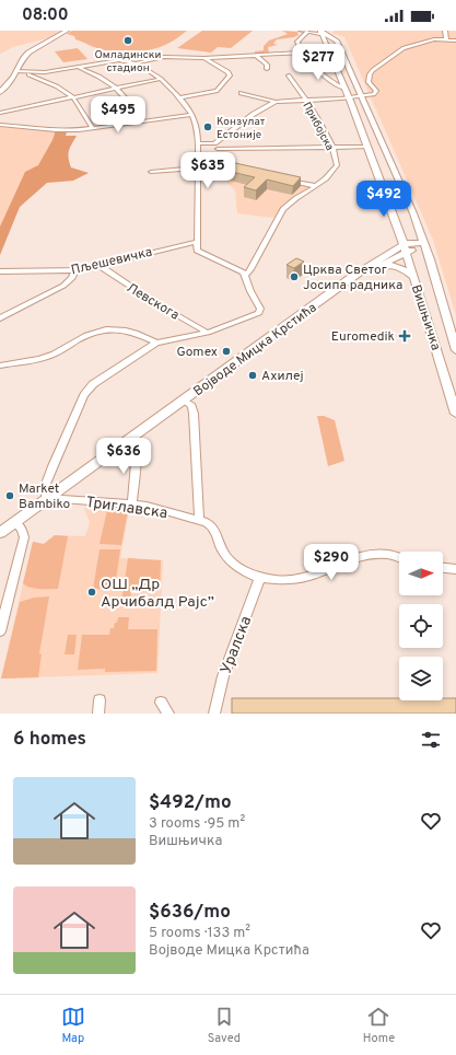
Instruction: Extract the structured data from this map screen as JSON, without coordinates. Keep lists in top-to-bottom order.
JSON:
{
  "streets": {
    "main road": ["Вишњичка", "Војводе Мицка Крстића"],
    "street": [
      "Прибојска",
      "Пљешевичка",
      "Левскога",
      "Триглавска",
      "Уралска"
    ]
  },
  "crossings": [
    ["Пљешевичка", "Левскога"],
    ["Вишњичка", "Војводе Мицка Крстића"],
    ["Војводе Мицка Крстића", "Триглавска"],
    ["Триглавска", "Уралска"]
  ],
  "places": {
    "other": [
      "Омладински стадион",
      "Конзулат Естоније",
      "Црква Светог Јосипа радника",
      "Gomex",
      "Ахилеј",
      "Market Bambiko",
      "ОШ „Др Арчибалд Рајс”"
    ],
    "health": ["Euromedik"]
  },
  "north": "right",
  "page": {
    "status": "08:00",
    "price": [
      "$277",
      "$495",
      "$635",
      "$492",
      "$636",
      "$290"
    ],
    "heading": "6 homes",
    "list": [
      {
        "name": "$492/mo",
        "note": "3 rooms · 95 m² · Вишњичка"
      },
      {
        "name": "$636/mo",
        "note": "5 rooms · 133 m² · Војводе Мицка Крстића"
      }
    ],
    "tabs": ["Map", "Saved", "Home"]
  }
}
